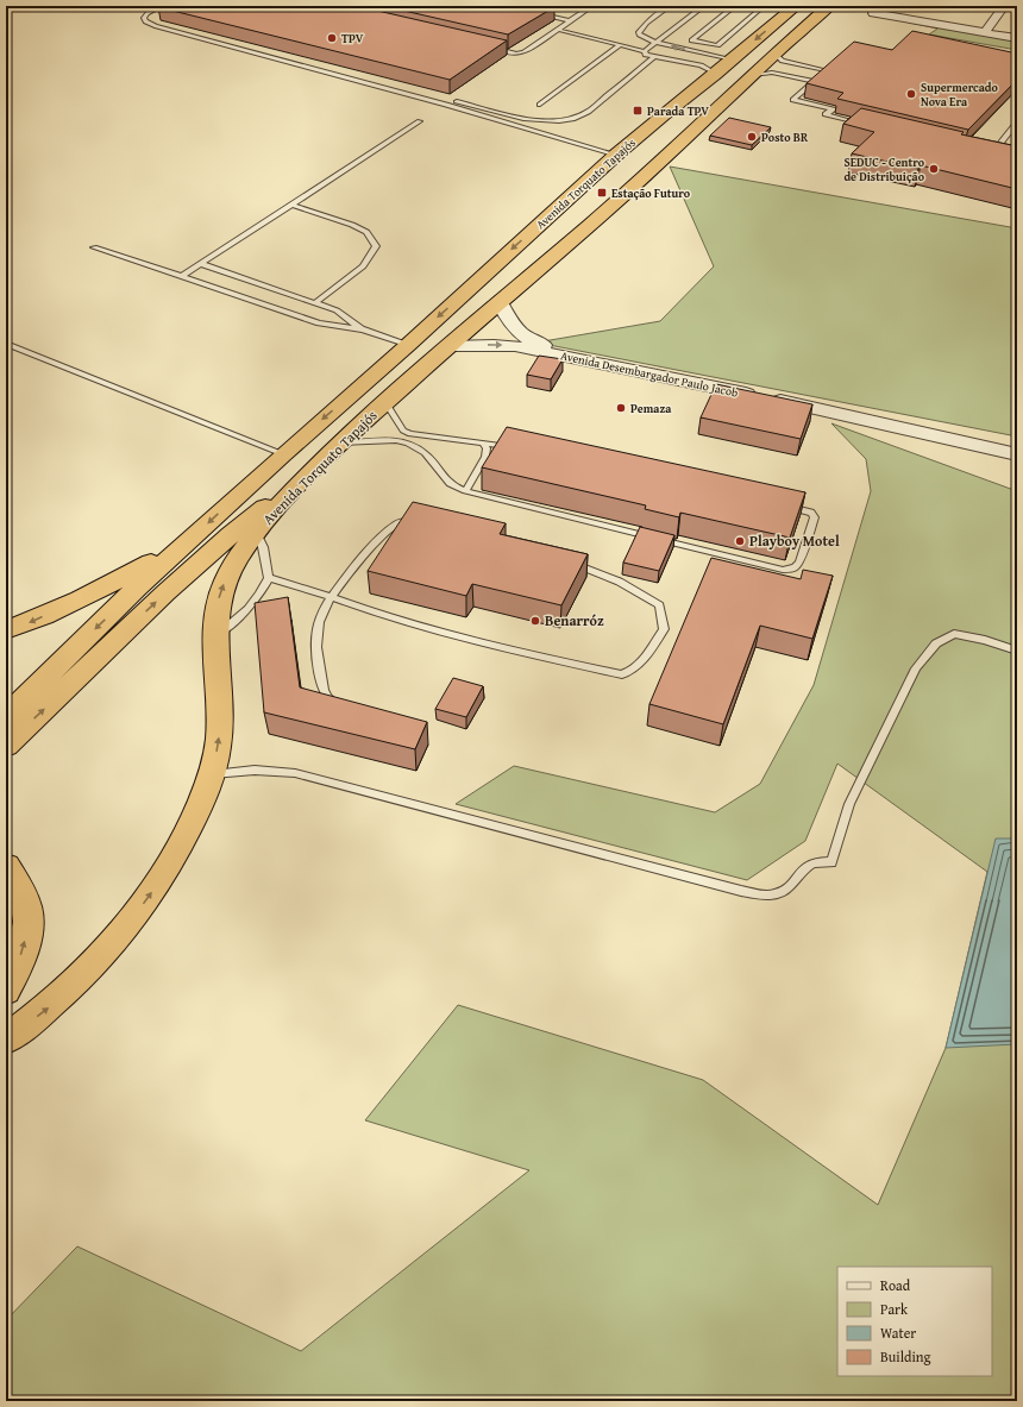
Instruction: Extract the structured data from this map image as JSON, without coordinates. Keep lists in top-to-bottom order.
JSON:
{
  "streets": {
    "highway": ["Avenida Torquato Tapajós"],
    "street": ["Avenida Desembargador Paulo Jacob"]
  },
  "crossings": [
    ["Avenida Torquato Tapajós", "Avenida Desembargador Paulo Jacob"]
  ],
  "places": {
    "other": [
      "TPV",
      "Supermercado Nova Era",
      "Posto BR",
      "SEDUC - Centro de Distribuição",
      "Pemaza",
      "Playboy Motel",
      "Benarróz"
    ],
    "transit": ["Parada TPV", "Estação Futuro"]
  },
  "legend": [
    "Road",
    "Park",
    "Water",
    "Building"
  ]
}
